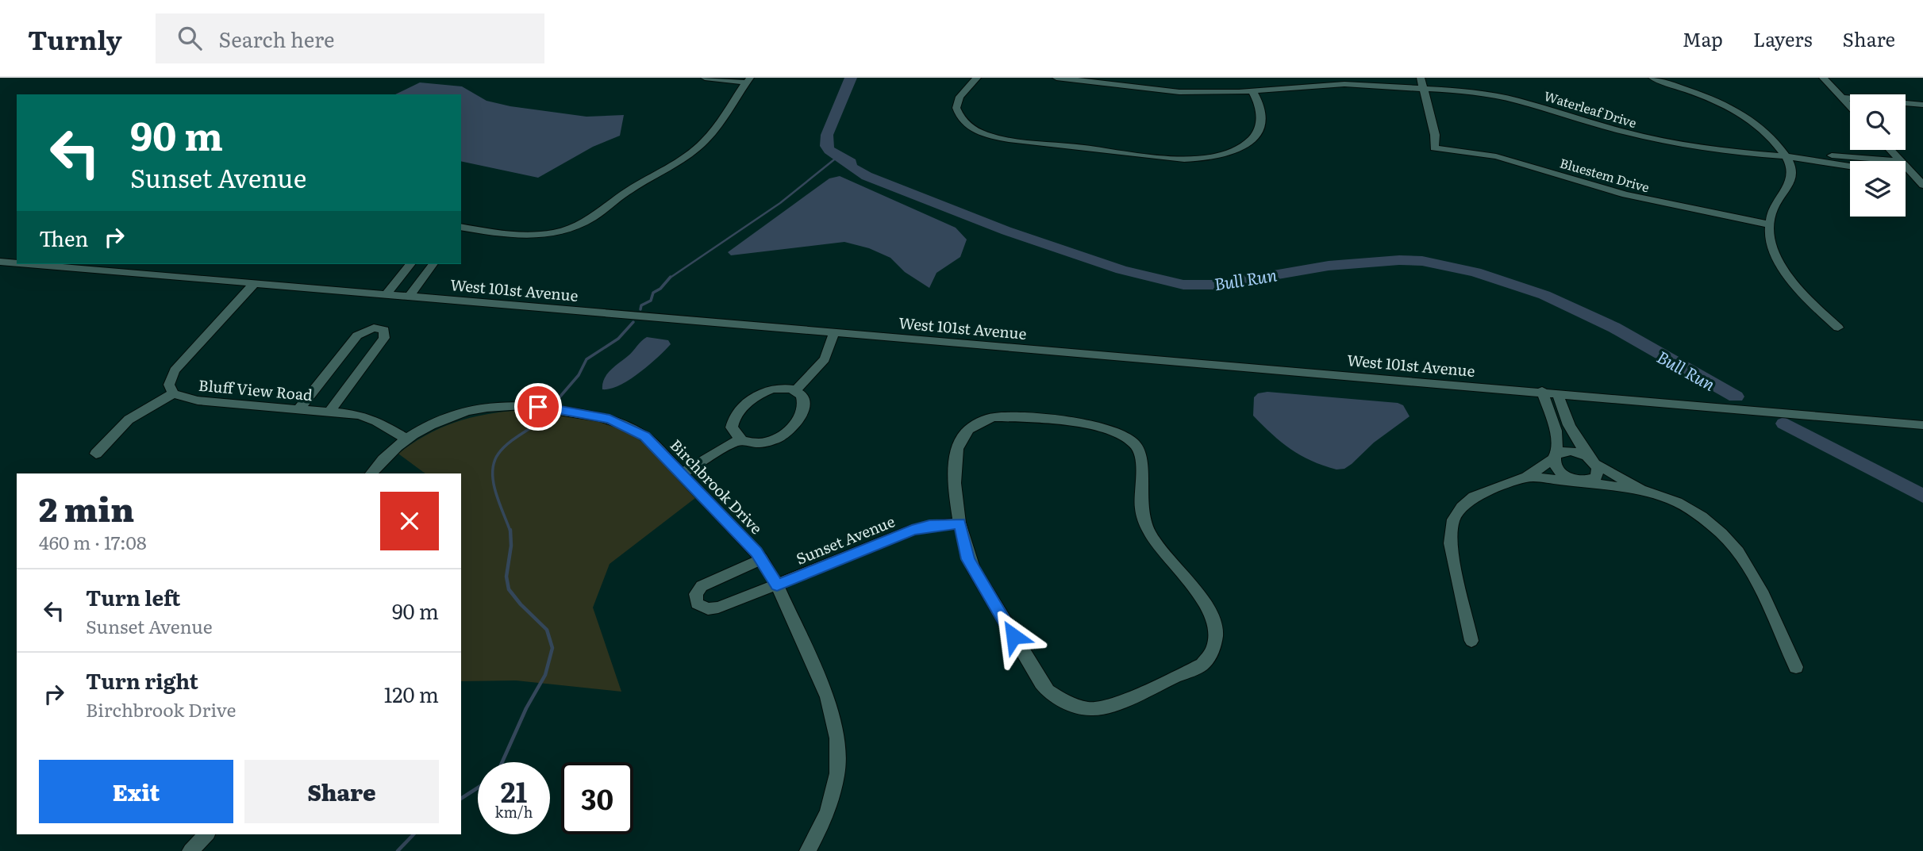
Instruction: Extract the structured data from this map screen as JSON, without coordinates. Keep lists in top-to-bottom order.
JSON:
{
  "streets": {
    "street": [
      "Waterleaf Drive",
      "Bluestem Drive",
      "West 101st Avenue",
      "Bluff View Road",
      "Birchbrook Drive",
      "Sunset Avenue"
    ]
  },
  "crossings": [
    ["Waterleaf Drive", "Bluestem Drive"],
    ["West 101st Avenue", "Bluff View Road"],
    ["Bluff View Road", "Birchbrook Drive"],
    ["Birchbrook Drive", "Sunset Avenue"]
  ],
  "water": ["Bull Run"],
  "page": {
    "header": "Turnly",
    "search": "Search here",
    "nav": ["Map", "Layers", "Share"],
    "turn": ["90 m", "Sunset Avenue"],
    "then": "Then",
    "heading": ["2 min", "460 m · 17:08"],
    "list": [
      {
        "name": "Turn left",
        "note": "Sunset Avenue",
        "value": "90 m"
      },
      {
        "name": "Turn right",
        "note": "Birchbrook Drive",
        "value": "120 m"
      }
    ],
    "buttons": ["Exit", "Share"],
    "speed": "21 km/h",
    "limit": "30"
  }
}
